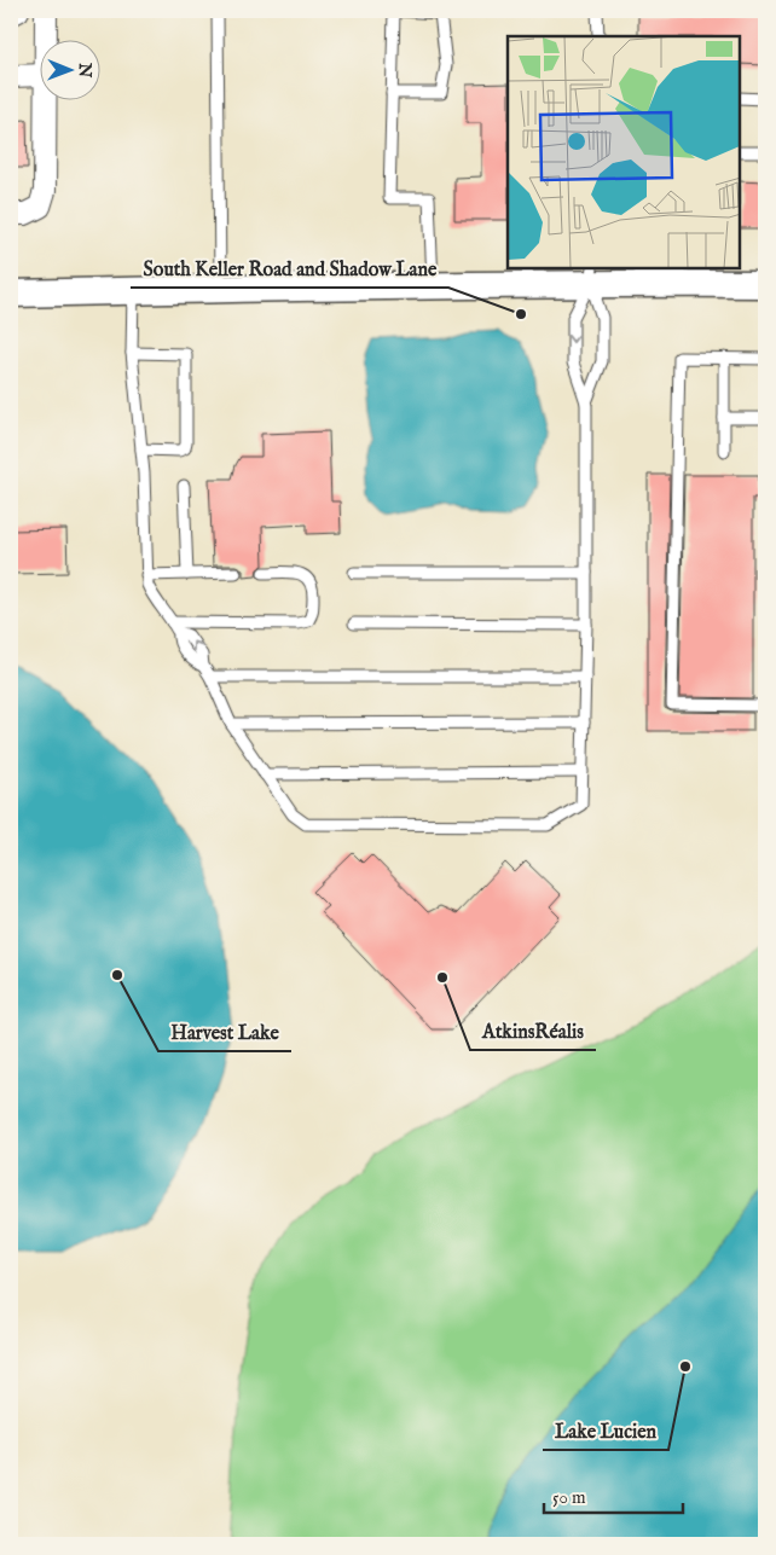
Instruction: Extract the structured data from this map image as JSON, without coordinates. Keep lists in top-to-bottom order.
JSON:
{
  "places": [
    "South Keller Road and Shadow Lane",
    "Harvest Lake",
    "AtkinsRéalis",
    "Lake Lucien"
  ],
  "scale_bar": "50 m",
  "north": "right"
}
